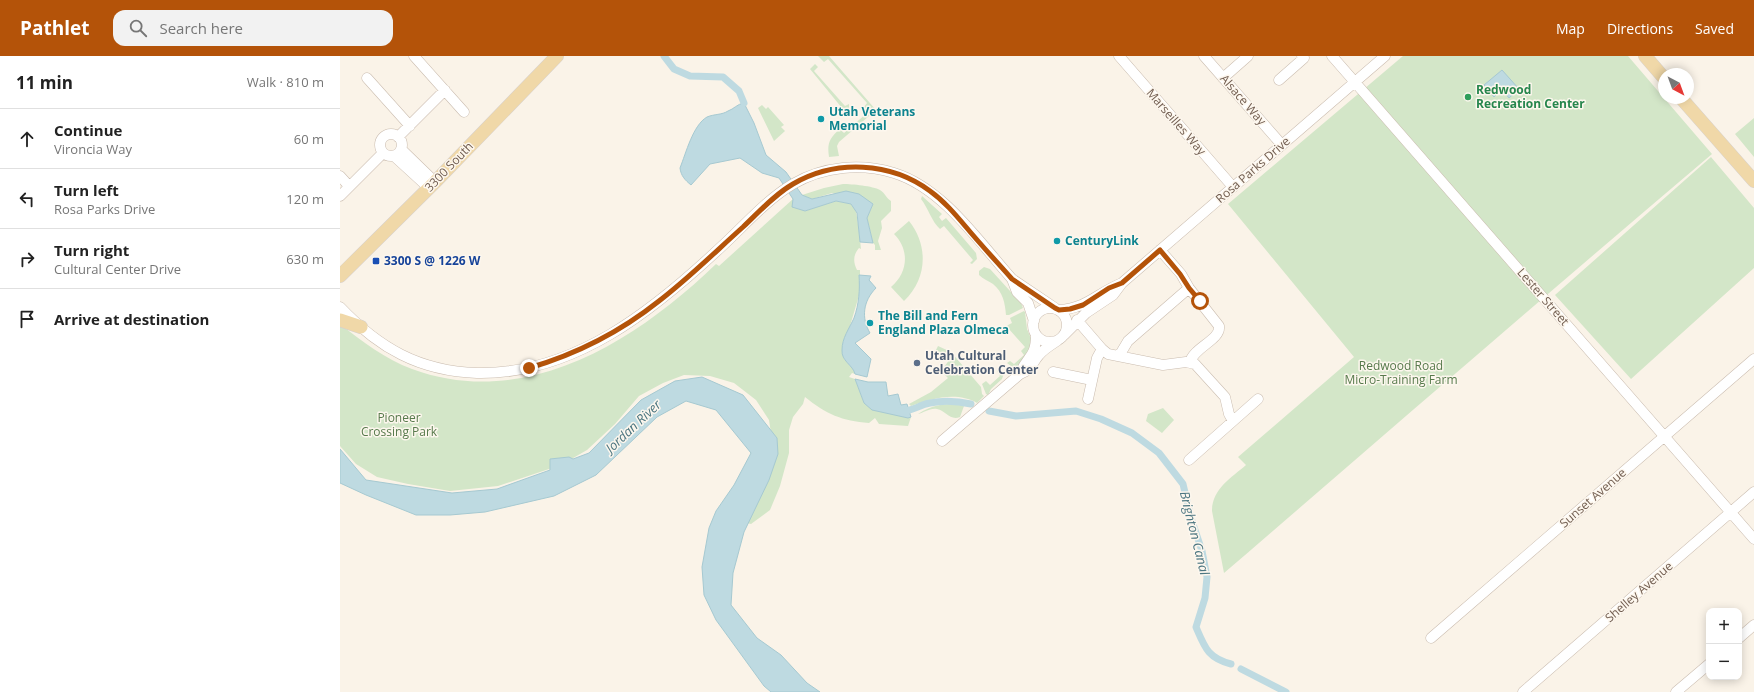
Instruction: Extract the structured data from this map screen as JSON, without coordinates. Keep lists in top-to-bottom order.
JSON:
{
  "streets": {
    "main road": ["3300 South"],
    "street": [
      "Alsace Way",
      "Marseilles Way",
      "Rosa Parks Drive",
      "Lester Street",
      "Sunset Avenue",
      "Shelley Avenue"
    ]
  },
  "crossings": [
    ["Alsace Way", "Rosa Parks Drive"],
    ["Marseilles Way", "Rosa Parks Drive"],
    ["Rosa Parks Drive", "Lester Street"],
    ["Lester Street", "Sunset Avenue"],
    ["Lester Street", "Shelley Avenue"]
  ],
  "water": ["Jordan River", "Brighton Canal"],
  "parks": ["Redwood Road Micro-Training Farm", "Pioneer Crossing Park"],
  "places": {
    "other": [
      "Redwood Recreation Center",
      "Utah Veterans Memorial",
      "CenturyLink",
      "The Bill and Fern England Plaza Olmeca",
      "Utah Cultural Celebration Center"
    ],
    "transit": ["3300 S @ 1226 W"]
  },
  "north": "bottom right",
  "page": {
    "header": "Pathlet",
    "search": "Search here",
    "nav": ["Map", "Directions", "Saved"],
    "heading": ["11 min", "Walk · 810 m"],
    "list": [
      ["Continue", "Vironcia Way", "60 m"],
      ["Turn left", "Rosa Parks Drive", "120 m"],
      ["Turn right", "Cultural Center Drive", "630 m"],
      "Arrive at destination"
    ],
    "map_buttons": ["+", "−"]
  }
}
